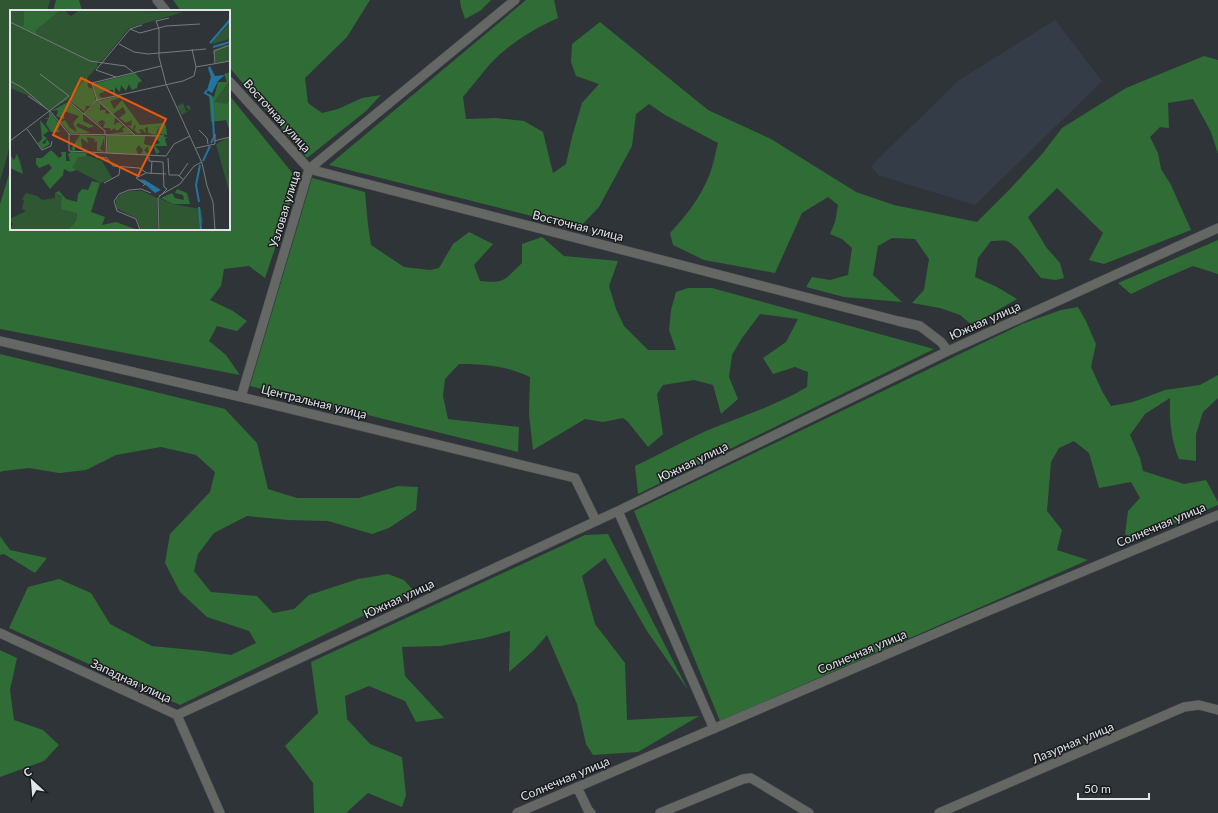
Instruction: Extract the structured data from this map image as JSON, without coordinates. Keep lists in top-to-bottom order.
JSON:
{
  "streets": {
    "street": [
      "Восточная улица",
      "Узловая улица",
      "Южная улица",
      "Центральная улица",
      "Солнечная улица",
      "Западная улица",
      "Лазурная улица"
    ]
  },
  "crossings": [
    ["Восточная улица", "Узловая улица"],
    ["Восточная улица", "Южная улица"],
    ["Узловая улица", "Центральная улица"],
    ["Южная улица", "Центральная улица"],
    ["Южная улица", "Западная улица"]
  ],
  "scale_bar": "50 m",
  "north": "top left"
}
